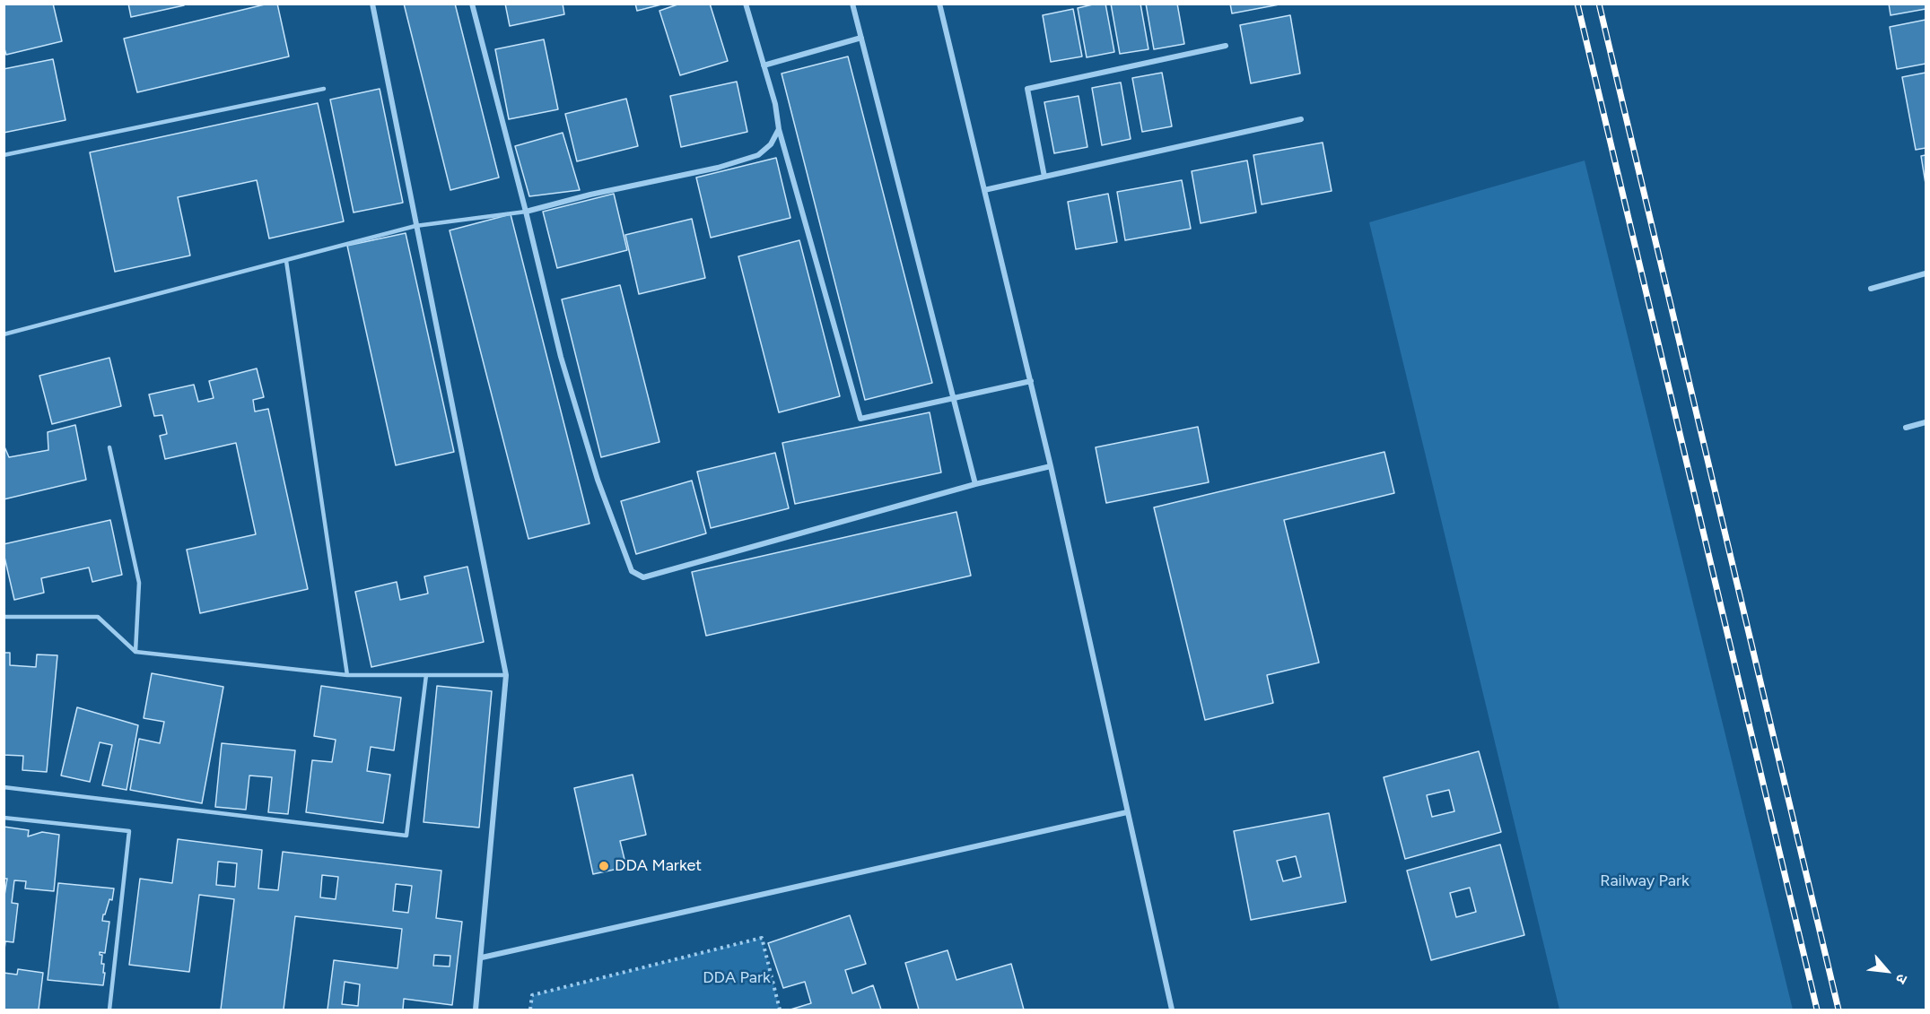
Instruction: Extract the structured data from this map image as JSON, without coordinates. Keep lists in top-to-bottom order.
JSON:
{
  "parks": ["Railway Park", "DDA Park"],
  "places": ["DDA Market"],
  "north": "bottom right"
}
